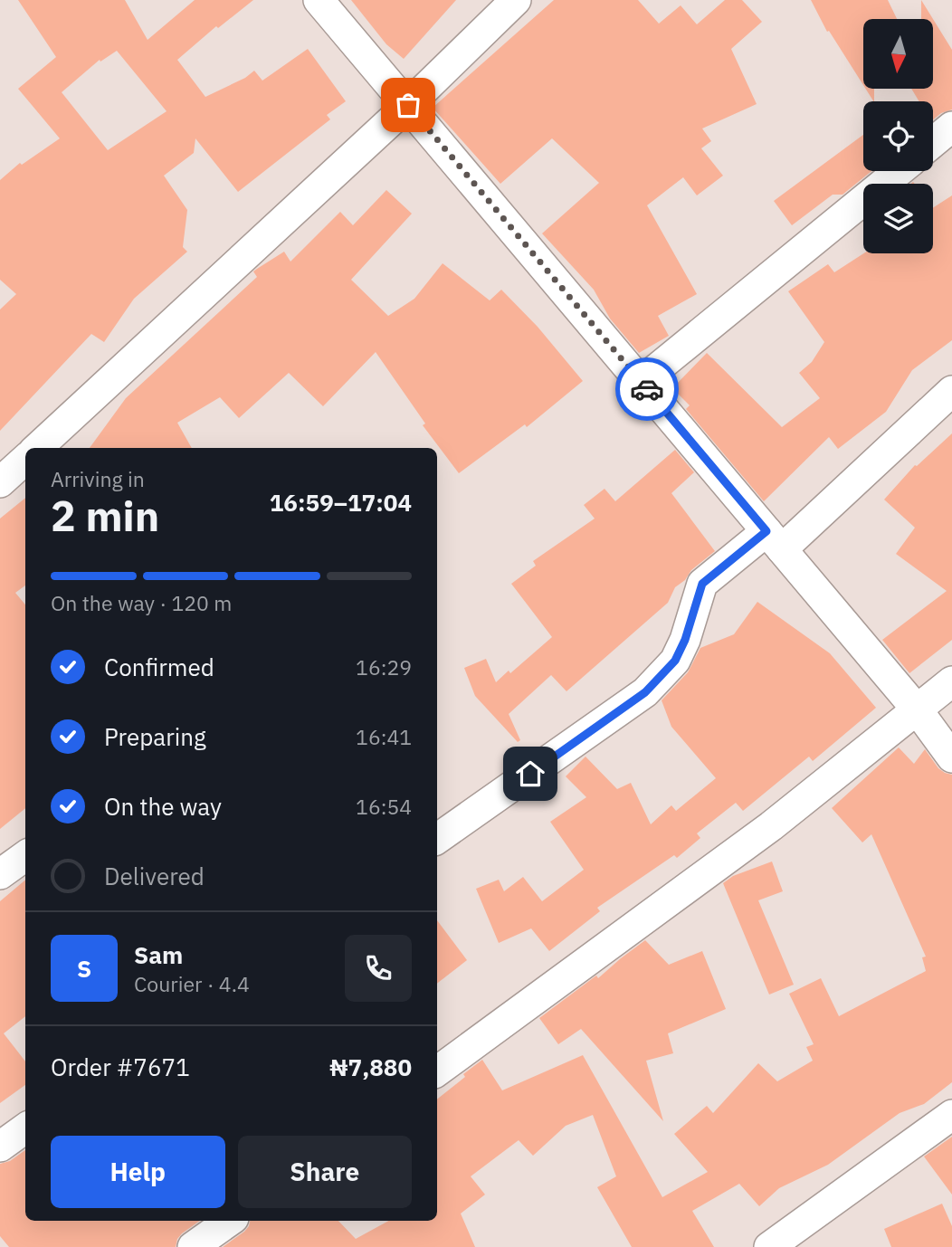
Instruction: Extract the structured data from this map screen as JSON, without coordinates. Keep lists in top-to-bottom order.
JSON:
{
  "north": "bottom",
  "page": {
    "heading": ["2 min", "Arriving in", "16:59–17:04"],
    "panel": [
      "Sam",
      "Courier · 4.4",
      "Order #7671",
      "₦7,880"
    ],
    "bar": "On the way · 120 m",
    "list": [
      ["Confirmed", "16:29"],
      ["Preparing", "16:41"],
      ["On the way", "16:54"],
      "Delivered"
    ],
    "round": "S",
    "buttons": ["Help", "Share"]
  }
}
